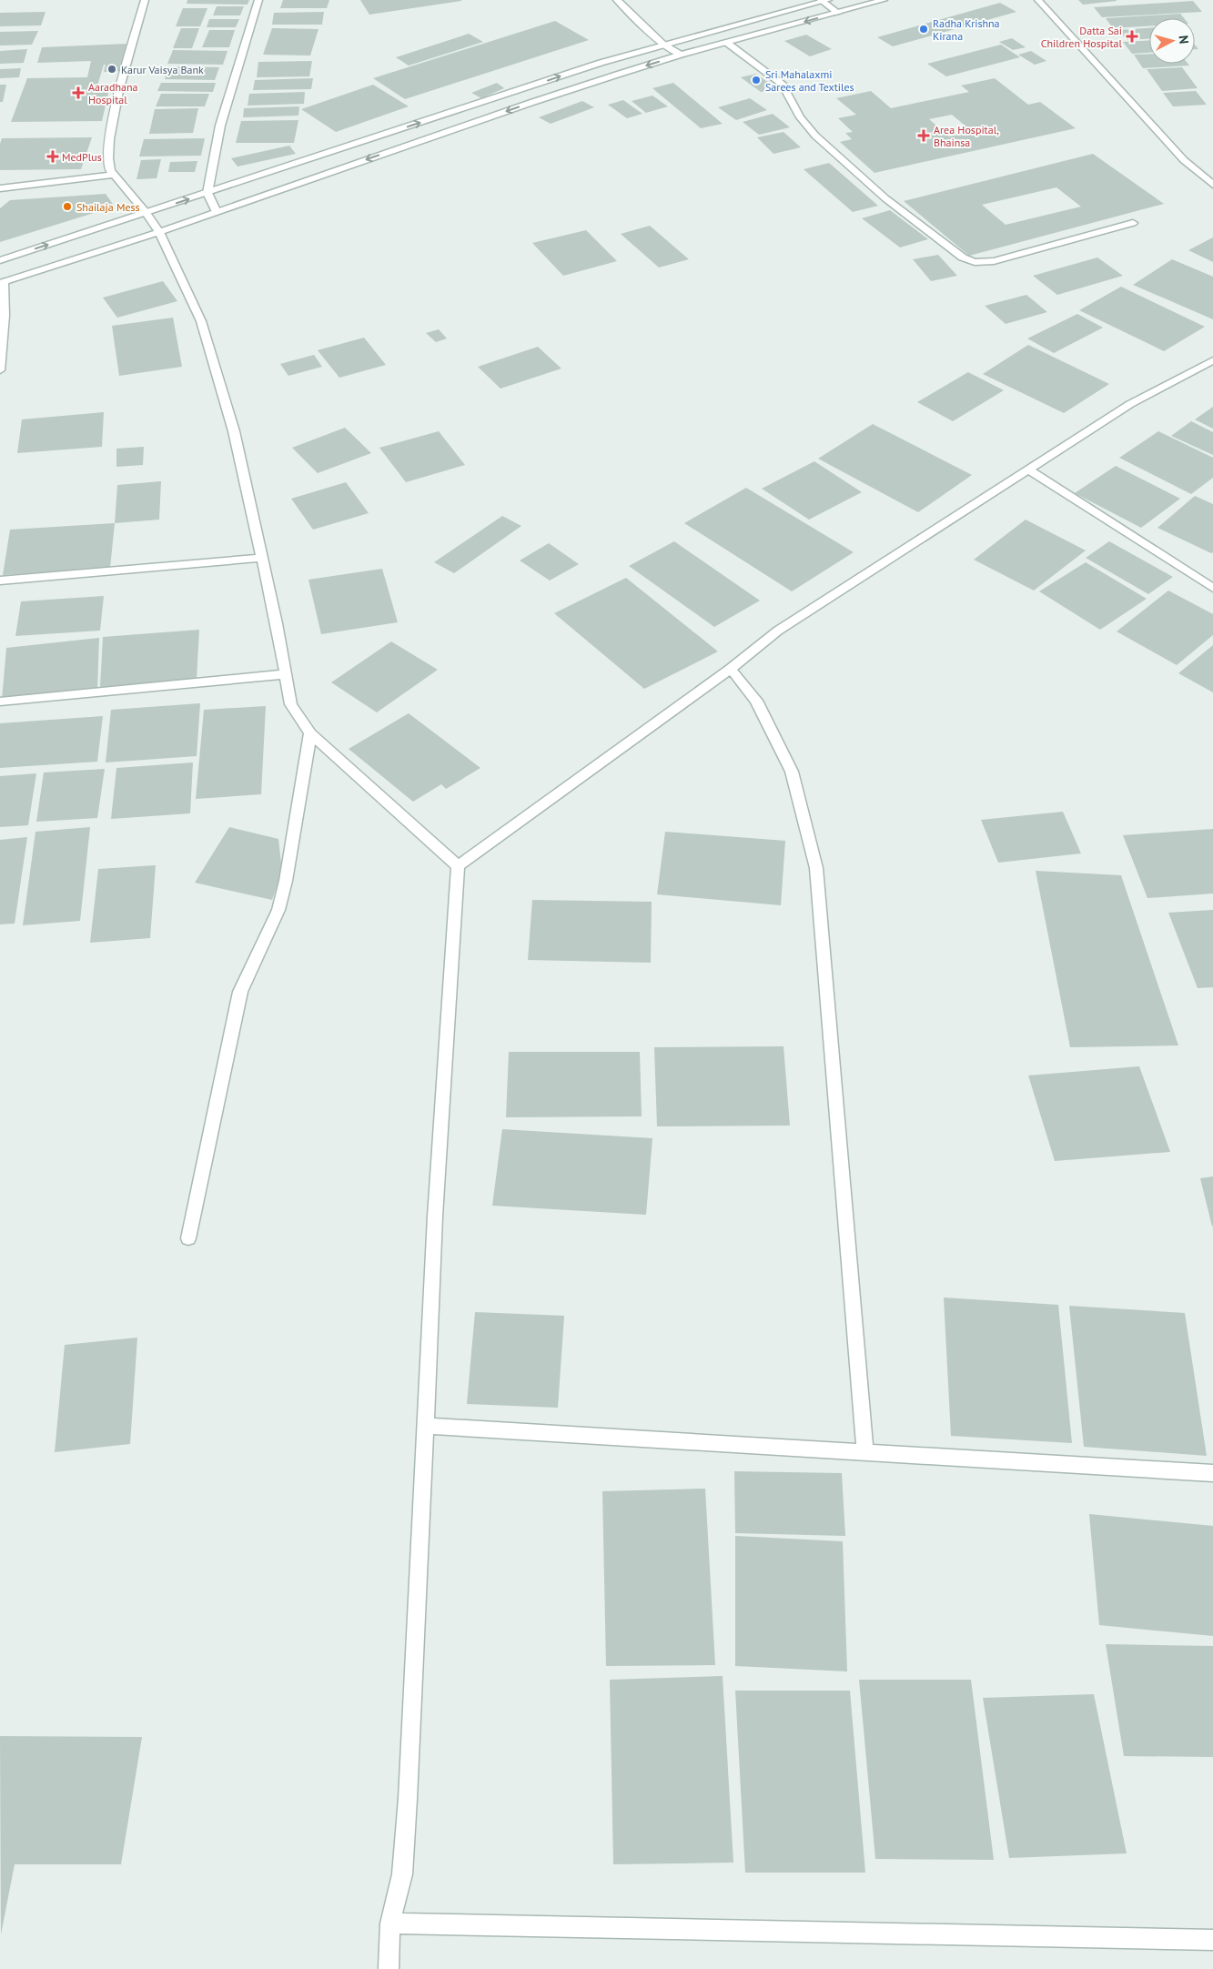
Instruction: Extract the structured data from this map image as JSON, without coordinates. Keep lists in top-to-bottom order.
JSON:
{
  "places": {
    "other": [
      "Radha Krishna Kirana",
      "Karur Vaisya Bank",
      "Sri Mahalaxmi Sarees and Textiles",
      "Shailaja Mess"
    ],
    "health": [
      "Datta Sai Children Hospital",
      "Aaradhana Hospital",
      "Area Hospital, Bhainsa",
      "MedPlus"
    ]
  },
  "north": "right"
}
